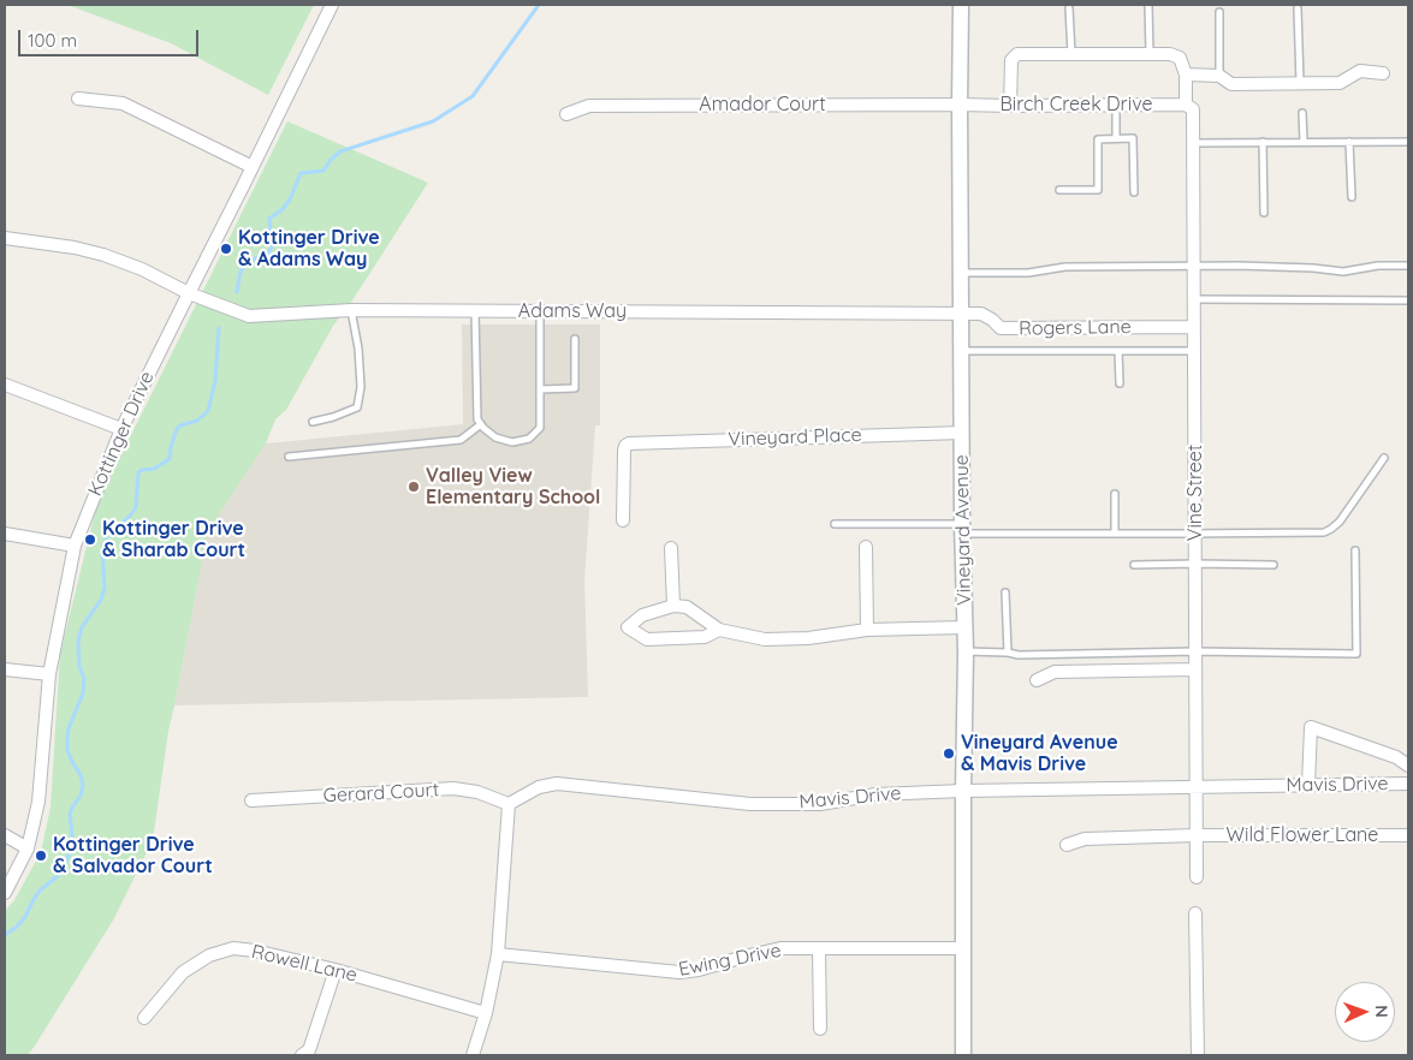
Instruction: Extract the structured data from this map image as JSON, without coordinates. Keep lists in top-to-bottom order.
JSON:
{
  "streets": {
    "street": [
      "Amador Court",
      "Birch Creek Drive",
      "Adams Way",
      "Rogers Lane",
      "Kottinger Drive",
      "Vineyard Place",
      "Vine Street",
      "Vineyard Avenue",
      "Mavis Drive",
      "Gerard Court",
      "Wild Flower Lane",
      "Ewing Drive",
      "Rowell Lane"
    ]
  },
  "crossings": [
    ["Amador Court", "Birch Creek Drive"],
    ["Amador Court", "Vineyard Avenue"],
    ["Birch Creek Drive", "Vine Street"],
    ["Birch Creek Drive", "Vineyard Avenue"],
    ["Adams Way", "Rogers Lane"],
    ["Adams Way", "Kottinger Drive"],
    ["Adams Way", "Vineyard Avenue"],
    ["Rogers Lane", "Vine Street"],
    ["Rogers Lane", "Vineyard Avenue"],
    ["Vineyard Place", "Vineyard Avenue"],
    ["Vine Street", "Mavis Drive"],
    ["Vine Street", "Wild Flower Lane"],
    ["Vineyard Avenue", "Mavis Drive"],
    ["Vineyard Avenue", "Ewing Drive"],
    ["Mavis Drive", "Gerard Court"]
  ],
  "places": [
    "Kottinger Drive & Adams Way",
    "Valley View Elementary School",
    "Kottinger Drive & Sharab Court",
    "Vineyard Avenue & Mavis Drive",
    "Kottinger Drive & Salvador Court"
  ],
  "scale_bar": "100 m",
  "north": "right"
}
